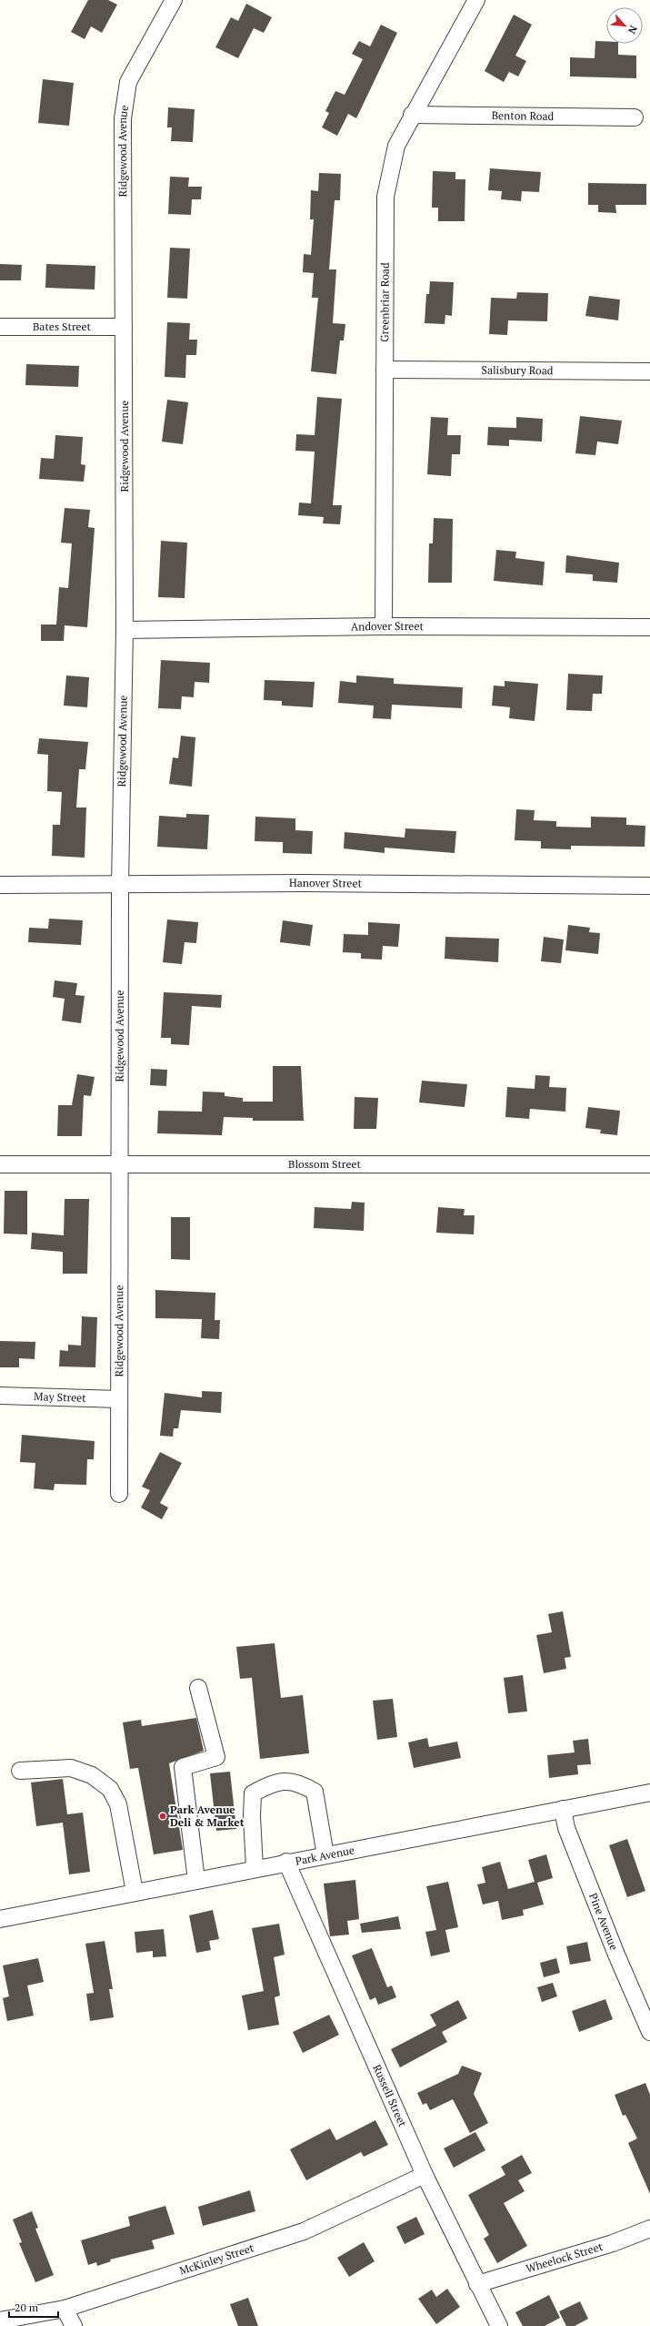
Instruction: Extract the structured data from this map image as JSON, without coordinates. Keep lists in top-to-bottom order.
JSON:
{
  "streets": {
    "street": [
      "Benton Road",
      "Ridgewood Avenue",
      "Greenbriar Road",
      "Bates Street",
      "Salisbury Road",
      "Andover Street",
      "Hanover Street",
      "Blossom Street",
      "May Street",
      "Park Avenue",
      "Pine Avenue",
      "Russell Street",
      "Wheelock Street",
      "McKinley Street"
    ]
  },
  "crossings": [
    ["Benton Road", "Greenbriar Road"],
    ["Ridgewood Avenue", "Bates Street"],
    ["Ridgewood Avenue", "Andover Street"],
    ["Ridgewood Avenue", "Hanover Street"],
    ["Ridgewood Avenue", "Blossom Street"],
    ["Ridgewood Avenue", "May Street"],
    ["Greenbriar Road", "Salisbury Road"],
    ["Greenbriar Road", "Andover Street"],
    ["Park Avenue", "Pine Avenue"],
    ["Park Avenue", "Russell Street"],
    ["Russell Street", "Wheelock Street"],
    ["Russell Street", "McKinley Street"]
  ],
  "places": ["Park Avenue Deli & Market"],
  "scale_bar": "20 m",
  "north": "bottom right"
}
